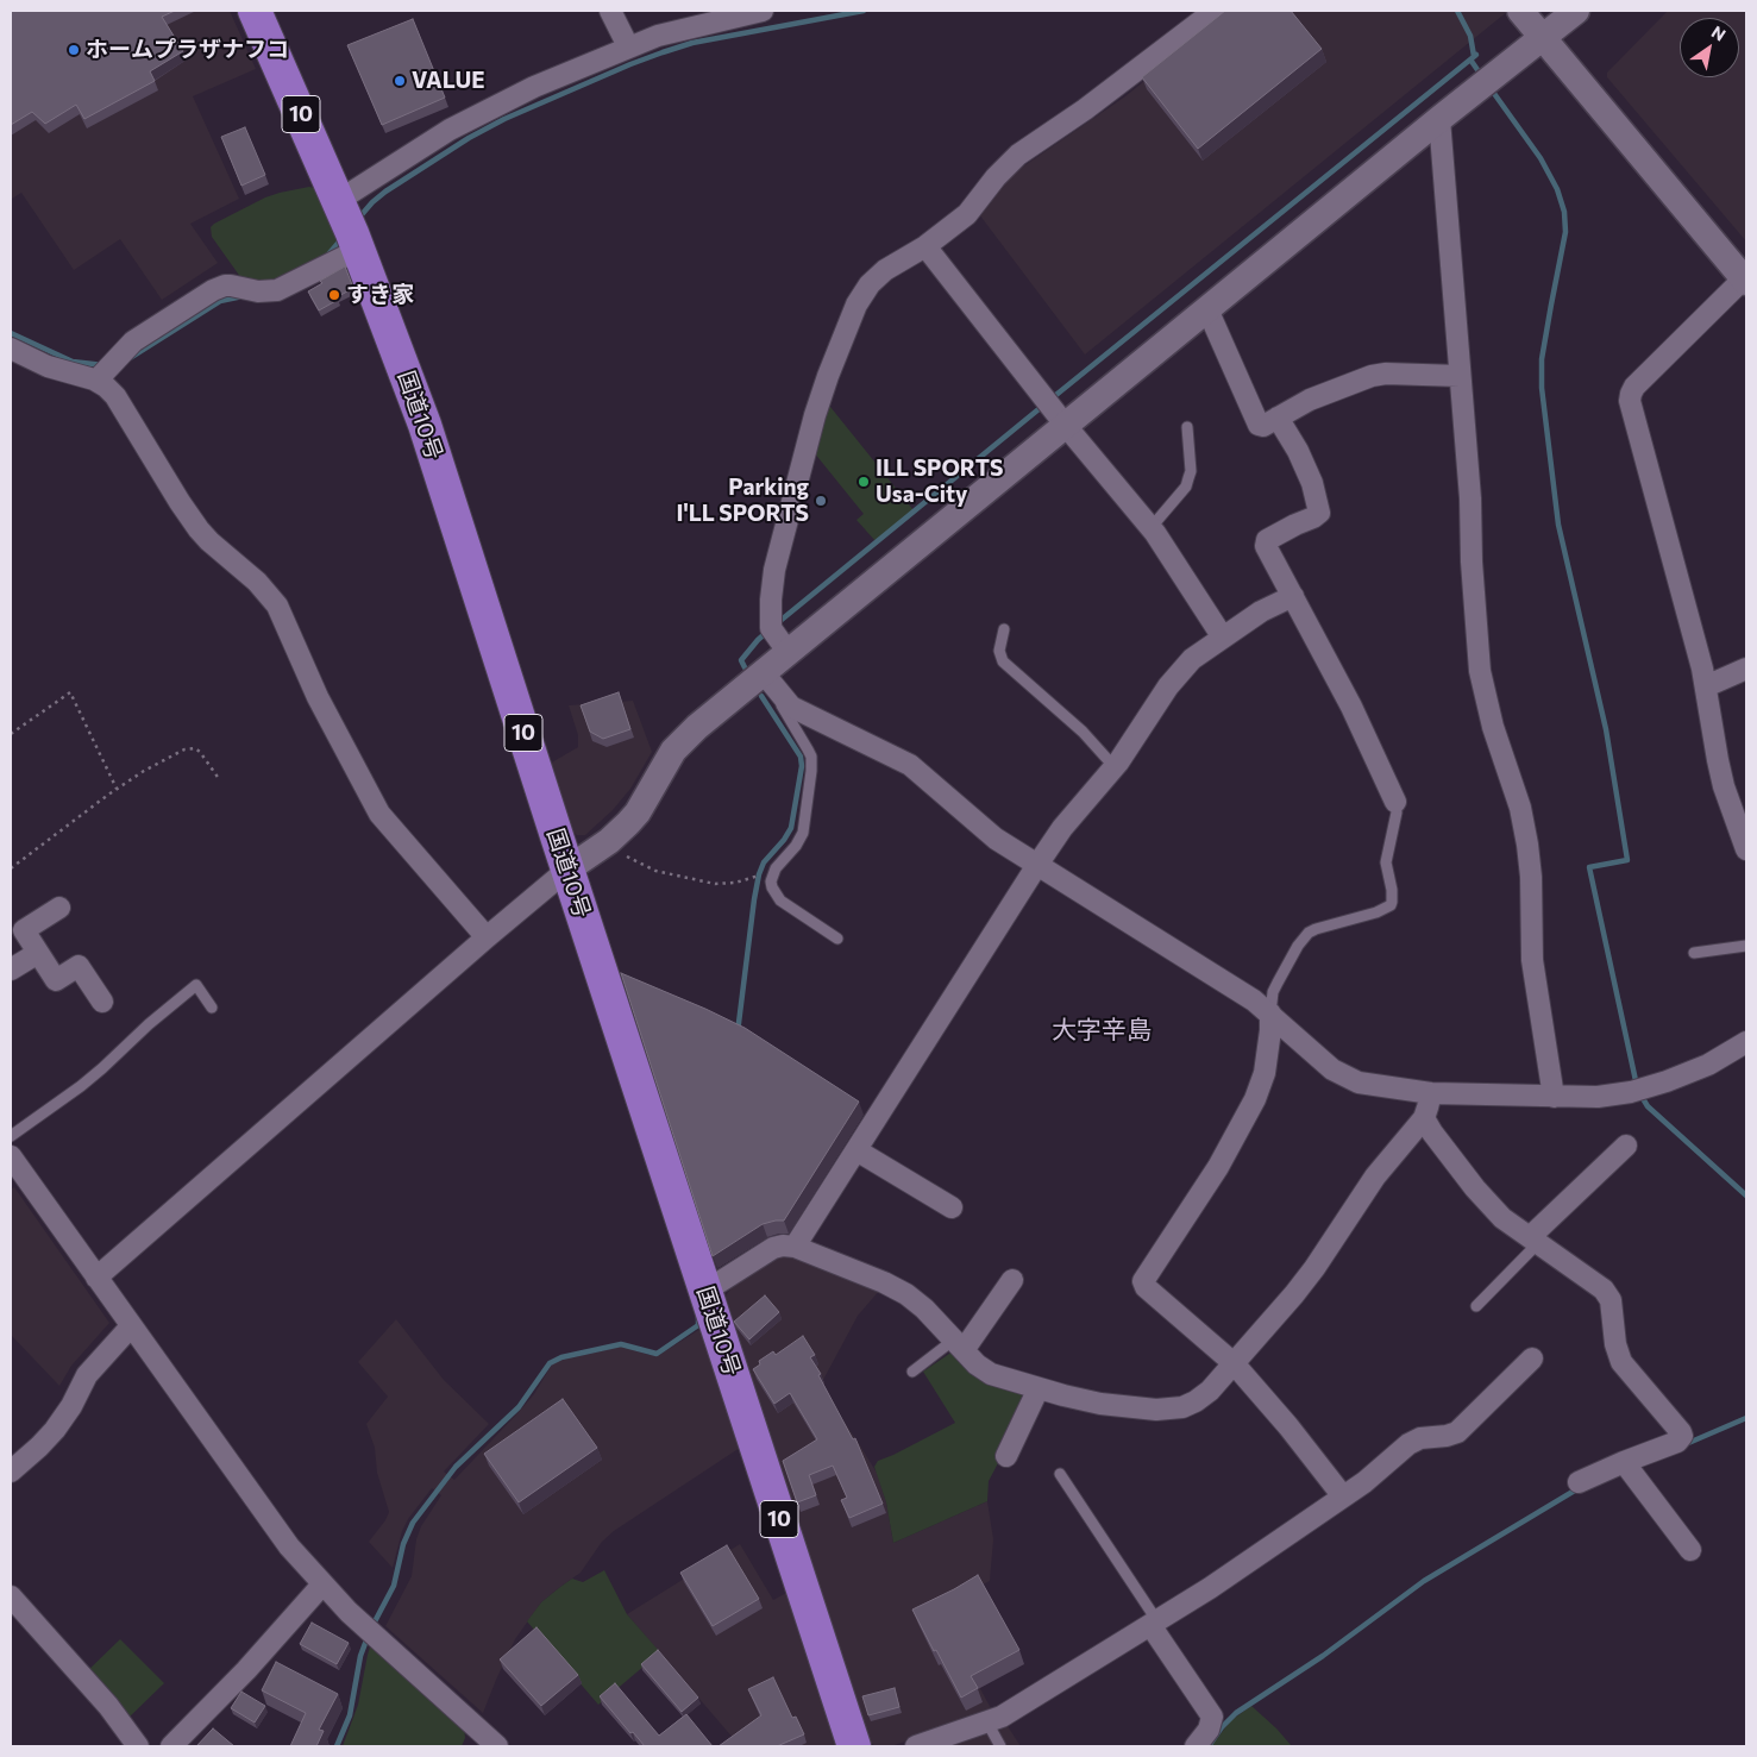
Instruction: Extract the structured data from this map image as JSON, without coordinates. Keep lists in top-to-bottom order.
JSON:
{
  "streets": {
    "highway": ["10", "国道10号"]
  },
  "districts": ["大字辛島"],
  "places": [
    "ホームプラザナフコ",
    "VALUE",
    "すき家",
    "ILL SPORTS Usa-City",
    "Parking I'LL SPORTS"
  ],
  "north": "top right"
}
